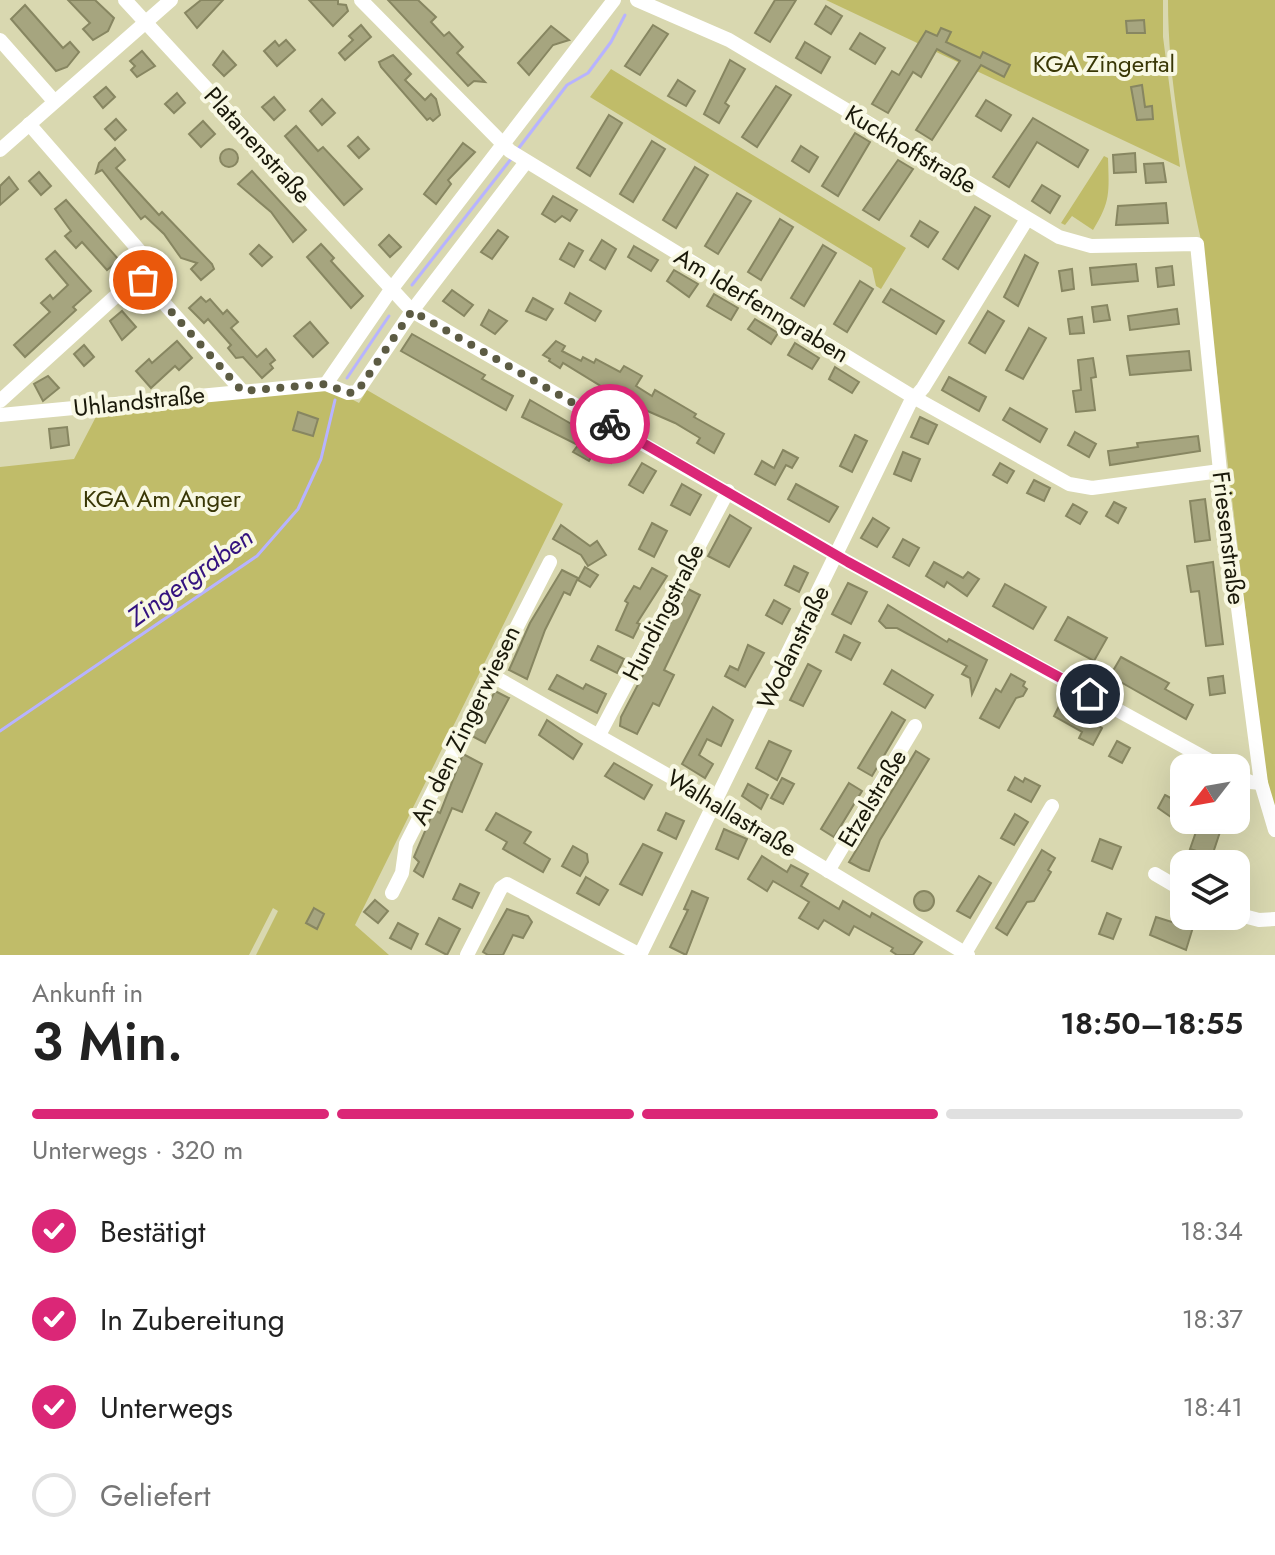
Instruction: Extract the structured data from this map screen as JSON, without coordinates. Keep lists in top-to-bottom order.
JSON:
{
  "streets": {
    "street": [
      "Platanenstraße",
      "Kuckhoffstraße",
      "Am Iderfenngraben",
      "Uhlandstraße",
      "Friesenstraße",
      "Hundingstraße",
      "Wodanstraße",
      "An den Zingerwiesen",
      "Etzelstraße",
      "Walhallastraße"
    ]
  },
  "crossings": [
    ["Kuckhoffstraße", "Friesenstraße"],
    ["Kuckhoffstraße", "Wodanstraße"],
    ["Am Iderfenngraben", "Friesenstraße"],
    ["Am Iderfenngraben", "Wodanstraße"],
    ["Hundingstraße", "Walhallastraße"],
    ["Wodanstraße", "Walhallastraße"],
    ["An den Zingerwiesen", "Walhallastraße"],
    ["Etzelstraße", "Walhallastraße"]
  ],
  "water": ["Zingergraben"],
  "parks": ["KGA Zingertal", "KGA Am Anger"],
  "north": "bottom left",
  "page": {
    "heading": ["3 Min.", "Ankunft in", "18:50–18:55"],
    "bar": "Unterwegs · 320 m",
    "list": [
      ["Bestätigt", "18:34"],
      ["In Zubereitung", "18:37"],
      ["Unterwegs", "18:41"],
      "Geliefert"
    ]
  }
}
